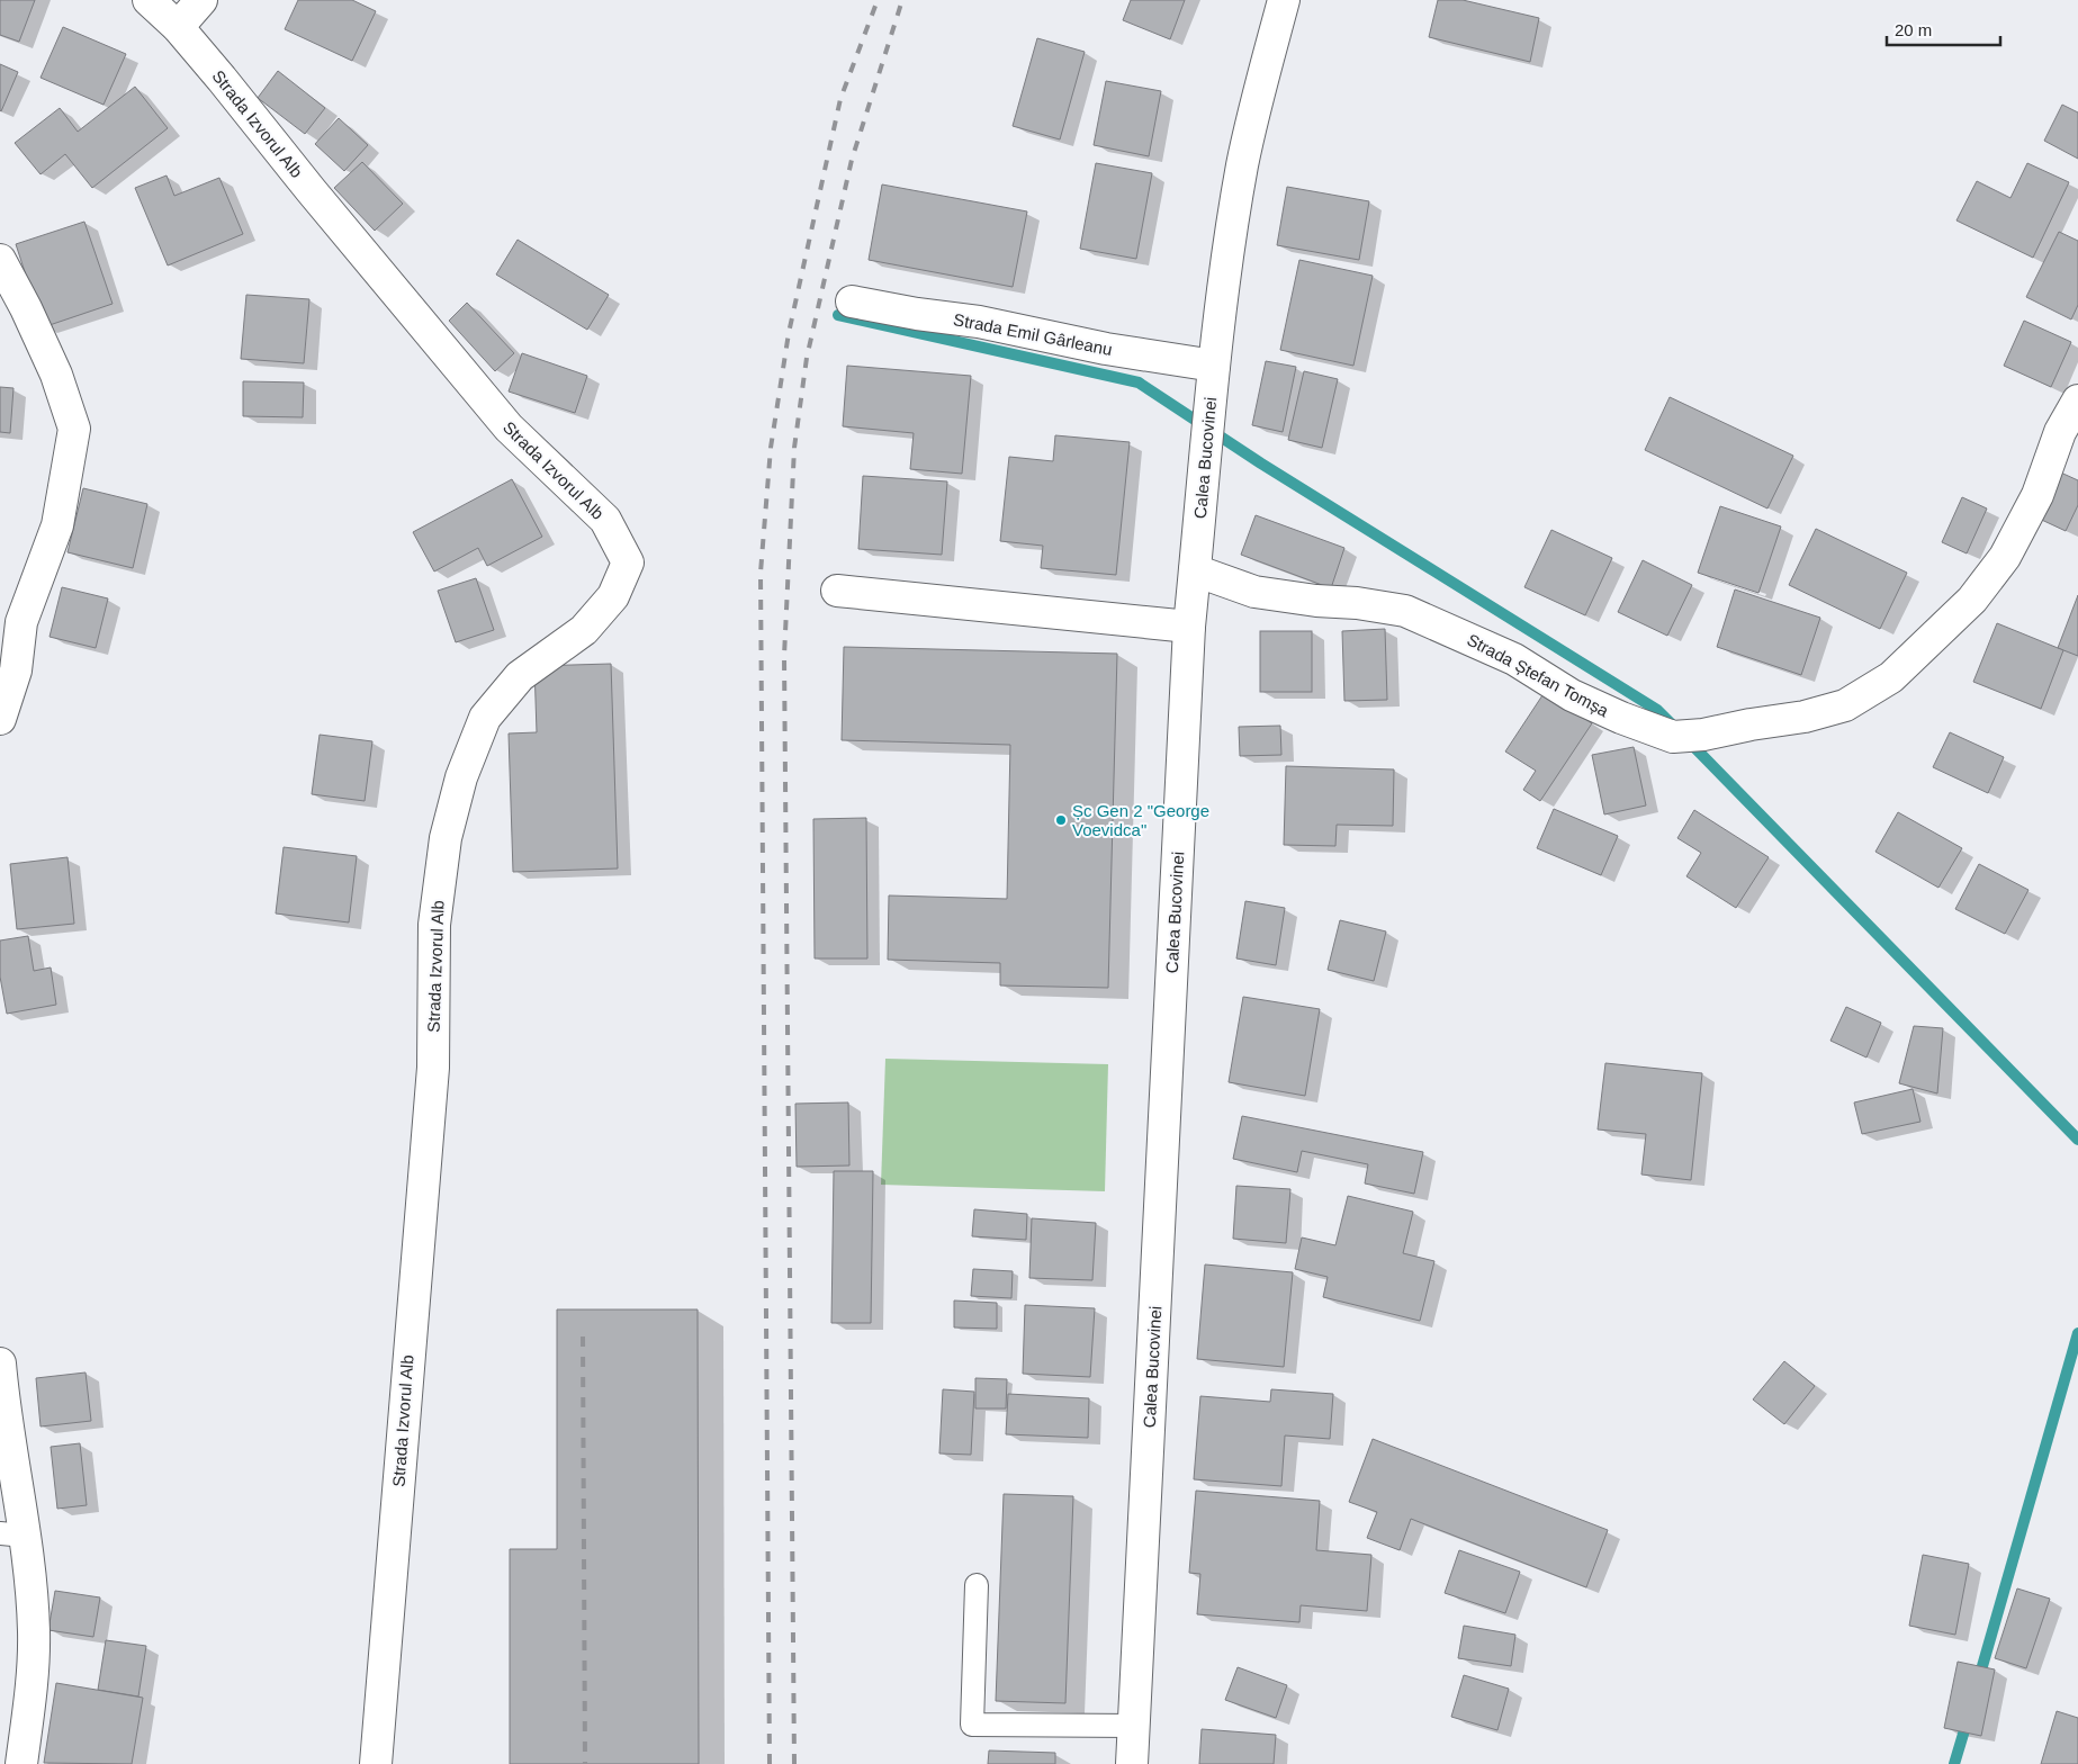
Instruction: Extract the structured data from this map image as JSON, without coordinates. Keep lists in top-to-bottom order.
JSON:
{
  "streets": {
    "main road": [
      "Strada Izvorul Alb",
      "Strada Emil Gârleanu",
      "Calea Bucovinei",
      "Strada Ștefan Tomșa"
    ]
  },
  "crossings": [
    ["Strada Emil Gârleanu", "Calea Bucovinei"],
    ["Calea Bucovinei", "Strada Ștefan Tomșa"]
  ],
  "places": ["Șc Gen 2 \"George Voevidca\""],
  "scale_bar": "20 m"
}
